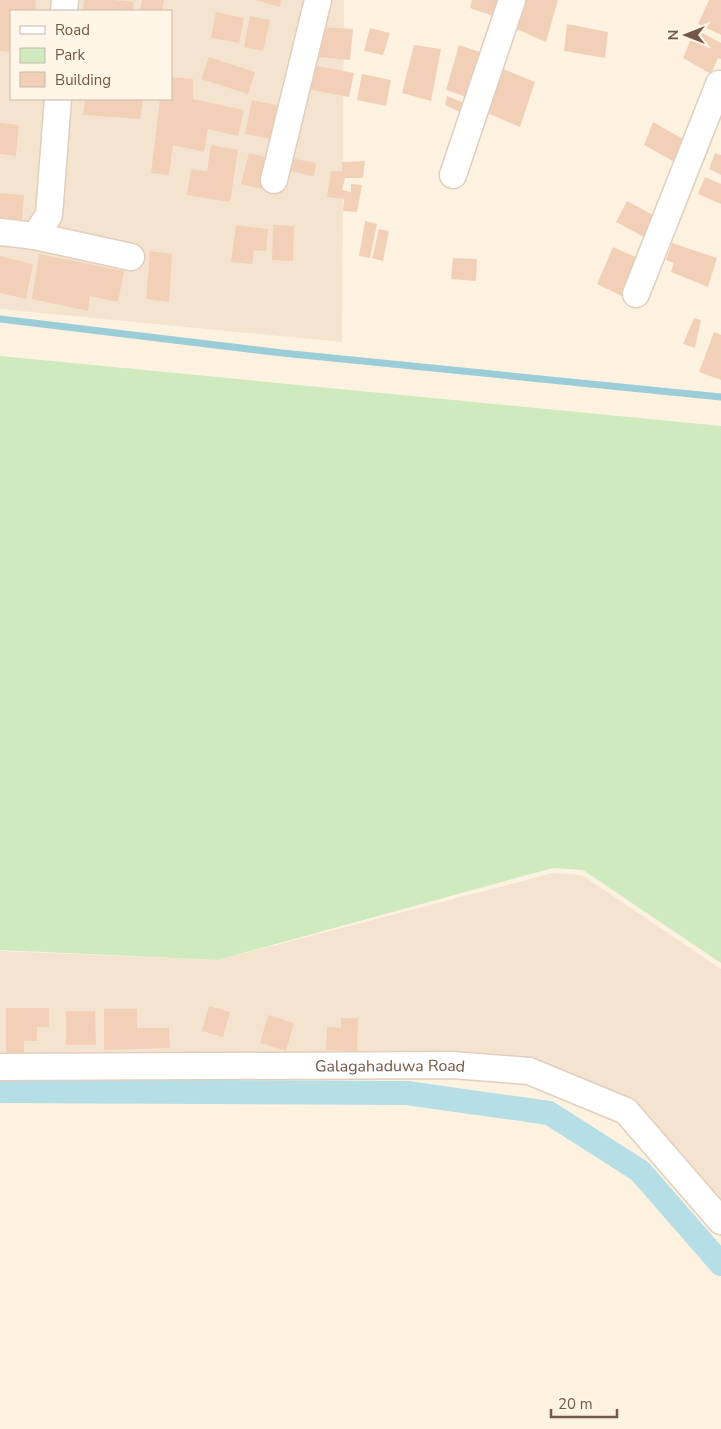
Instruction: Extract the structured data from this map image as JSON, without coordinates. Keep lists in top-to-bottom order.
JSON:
{
  "streets": {
    "street": ["Galagahaduwa Road"]
  },
  "legend": ["Road", "Park", "Building"],
  "scale_bar": "20 m",
  "north": "left"
}
